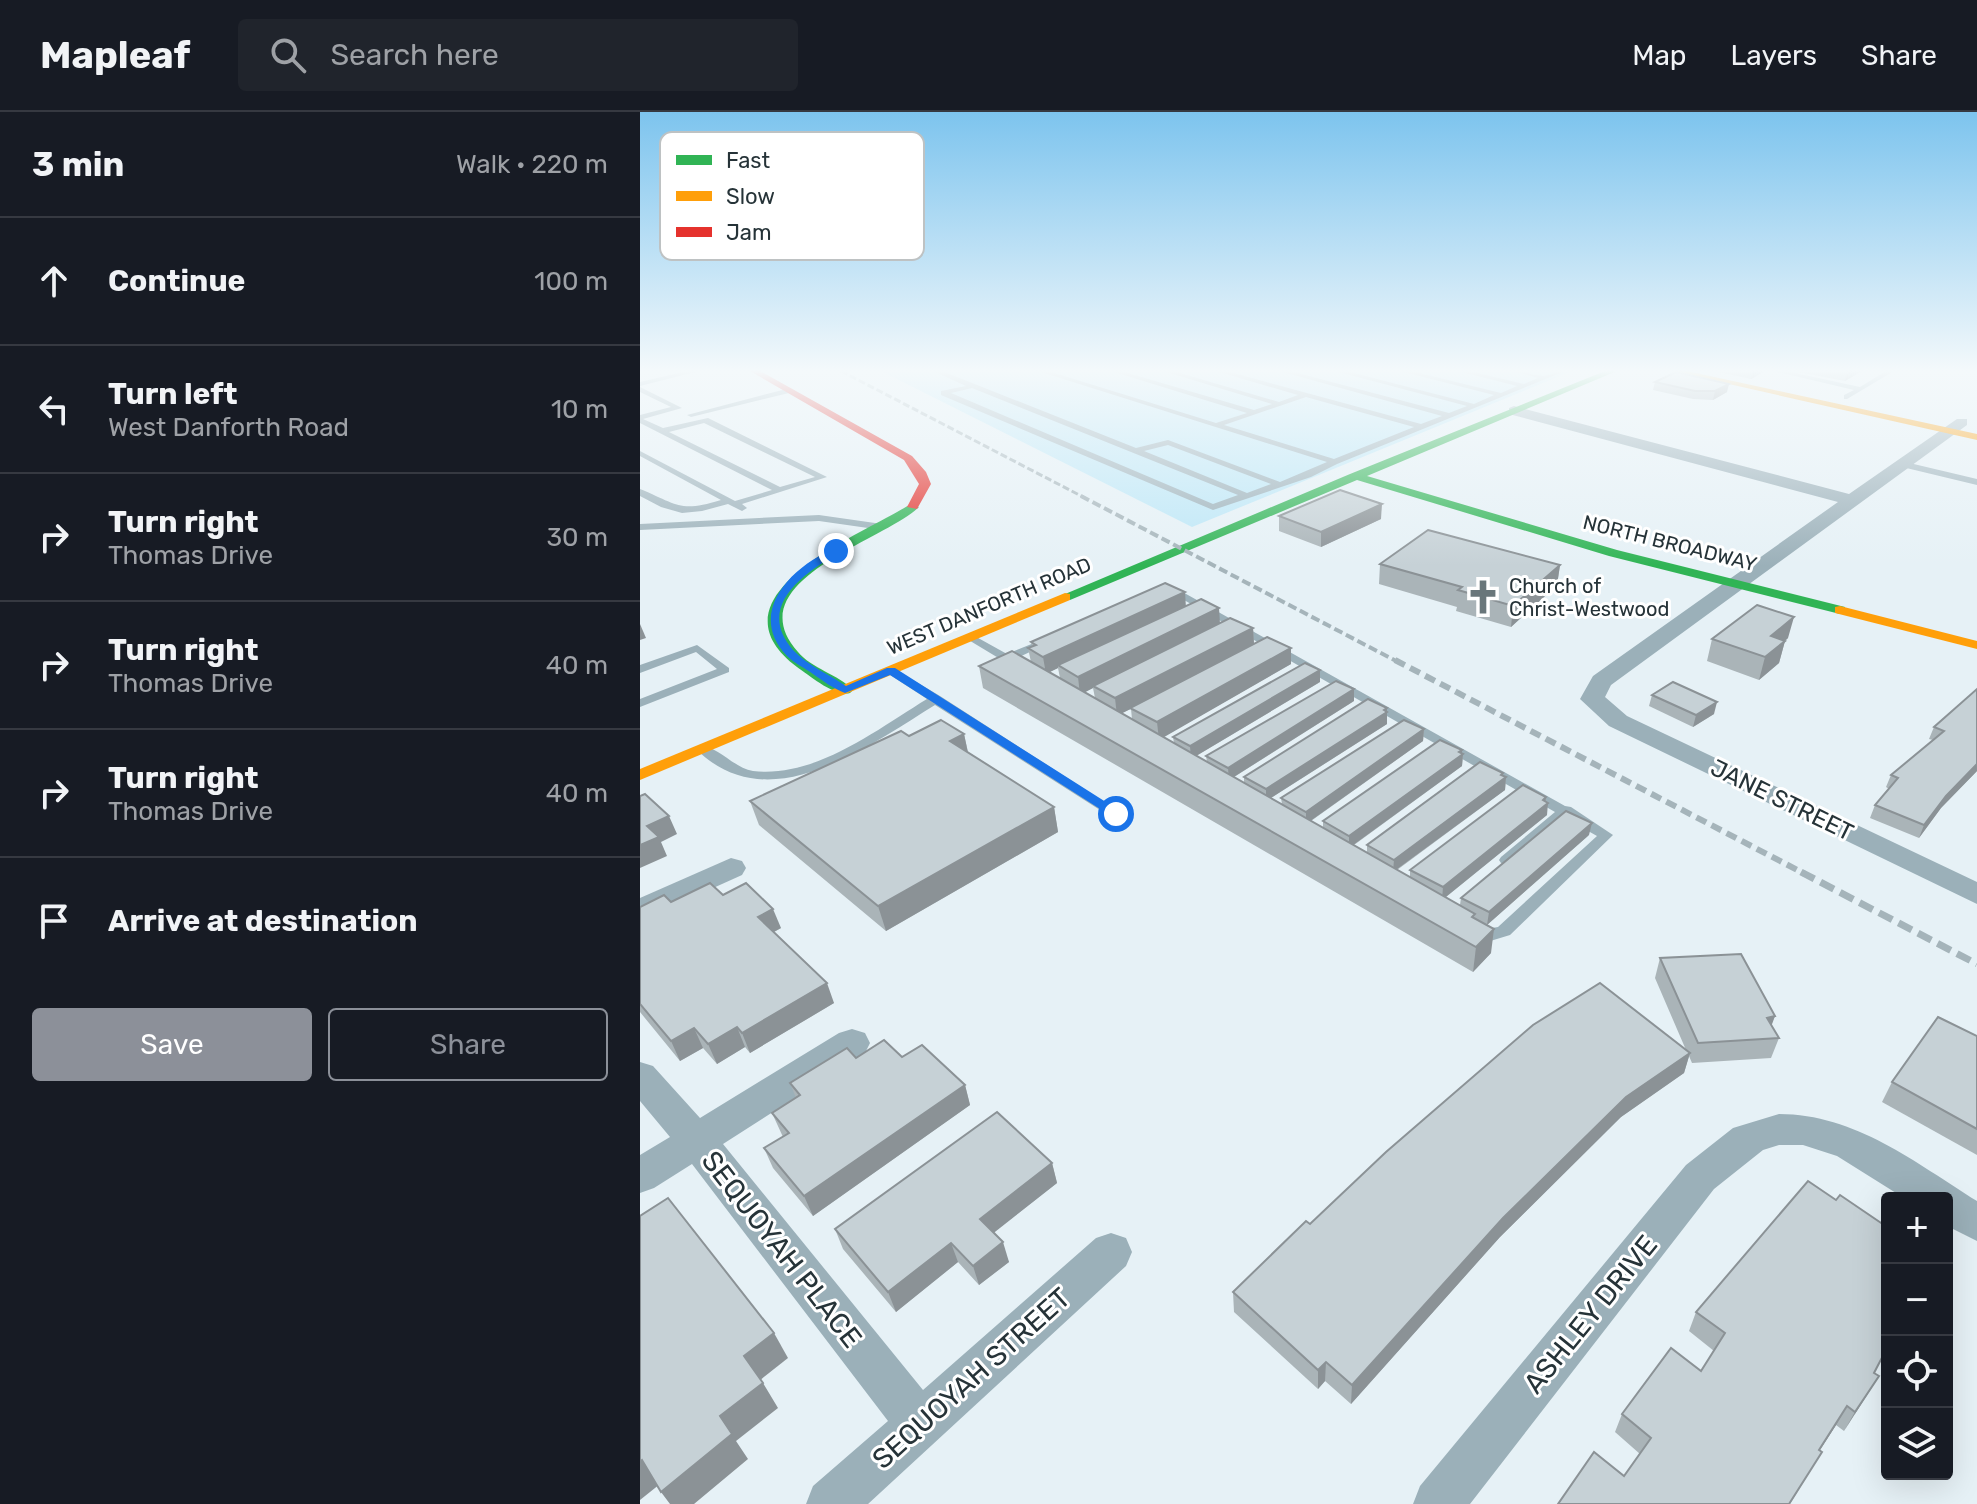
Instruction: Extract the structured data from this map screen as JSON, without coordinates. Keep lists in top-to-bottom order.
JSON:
{
  "streets": {
    "main road": ["NORTH BROADWAY", "WEST DANFORTH ROAD"],
    "street": [
      "JANE STREET",
      "SEQUOYAH PLACE",
      "ASHLEY DRIVE",
      "SEQUOYAH STREET"
    ]
  },
  "crossings": [
    ["NORTH BROADWAY", "WEST DANFORTH ROAD"],
    ["NORTH BROADWAY", "JANE STREET"],
    ["SEQUOYAH PLACE", "SEQUOYAH STREET"]
  ],
  "places": {
    "church": ["Church of Christ-Westwood"]
  },
  "legend": ["Fast", "Slow", "Jam"],
  "page": {
    "header": "Mapleaf",
    "search": "Search here",
    "nav": ["Map", "Layers", "Share"],
    "heading": ["3 min", "Walk · 220 m"],
    "list": [
      ["Continue", "100 m"],
      ["Turn left", "West Danforth Road", "10 m"],
      ["Turn right", "Thomas Drive", "30 m"],
      ["Turn right", "Thomas Drive", "40 m"],
      ["Turn right", "Thomas Drive", "40 m"],
      "Arrive at destination"
    ],
    "buttons": ["Save", "Share"],
    "map_buttons": ["+", "−"]
  }
}
